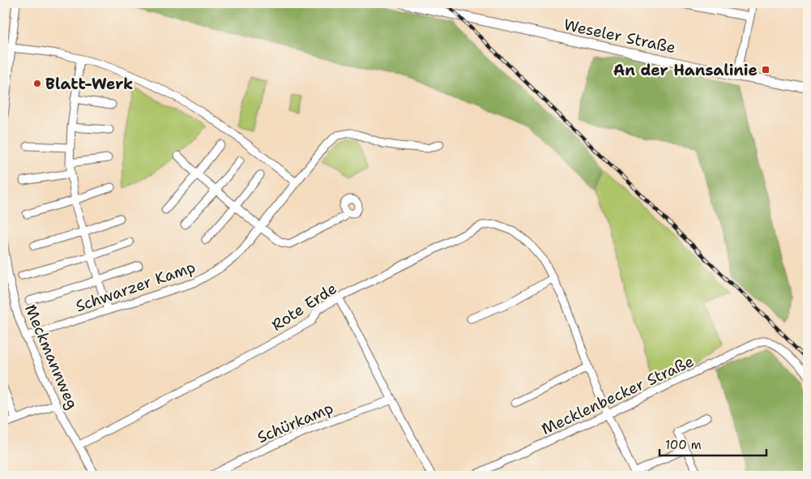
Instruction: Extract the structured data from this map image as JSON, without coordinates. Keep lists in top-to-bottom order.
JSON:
{
  "streets": {
    "main road": ["Weseler Straße"],
    "street": [
      "Schwarzer Kamp",
      "Rote Erde",
      "Meckmannweg",
      "Mecklenbecker Straße",
      "Schürkamp"
    ]
  },
  "crossings": [
    ["Schwarzer Kamp", "Meckmannweg"],
    ["Rote Erde", "Meckmannweg"],
    ["Rote Erde", "Mecklenbecker Straße"]
  ],
  "places": {
    "transit": ["An der Hansalinie"],
    "other": ["Blatt-Werk"]
  },
  "scale_bar": "100 m"
}
